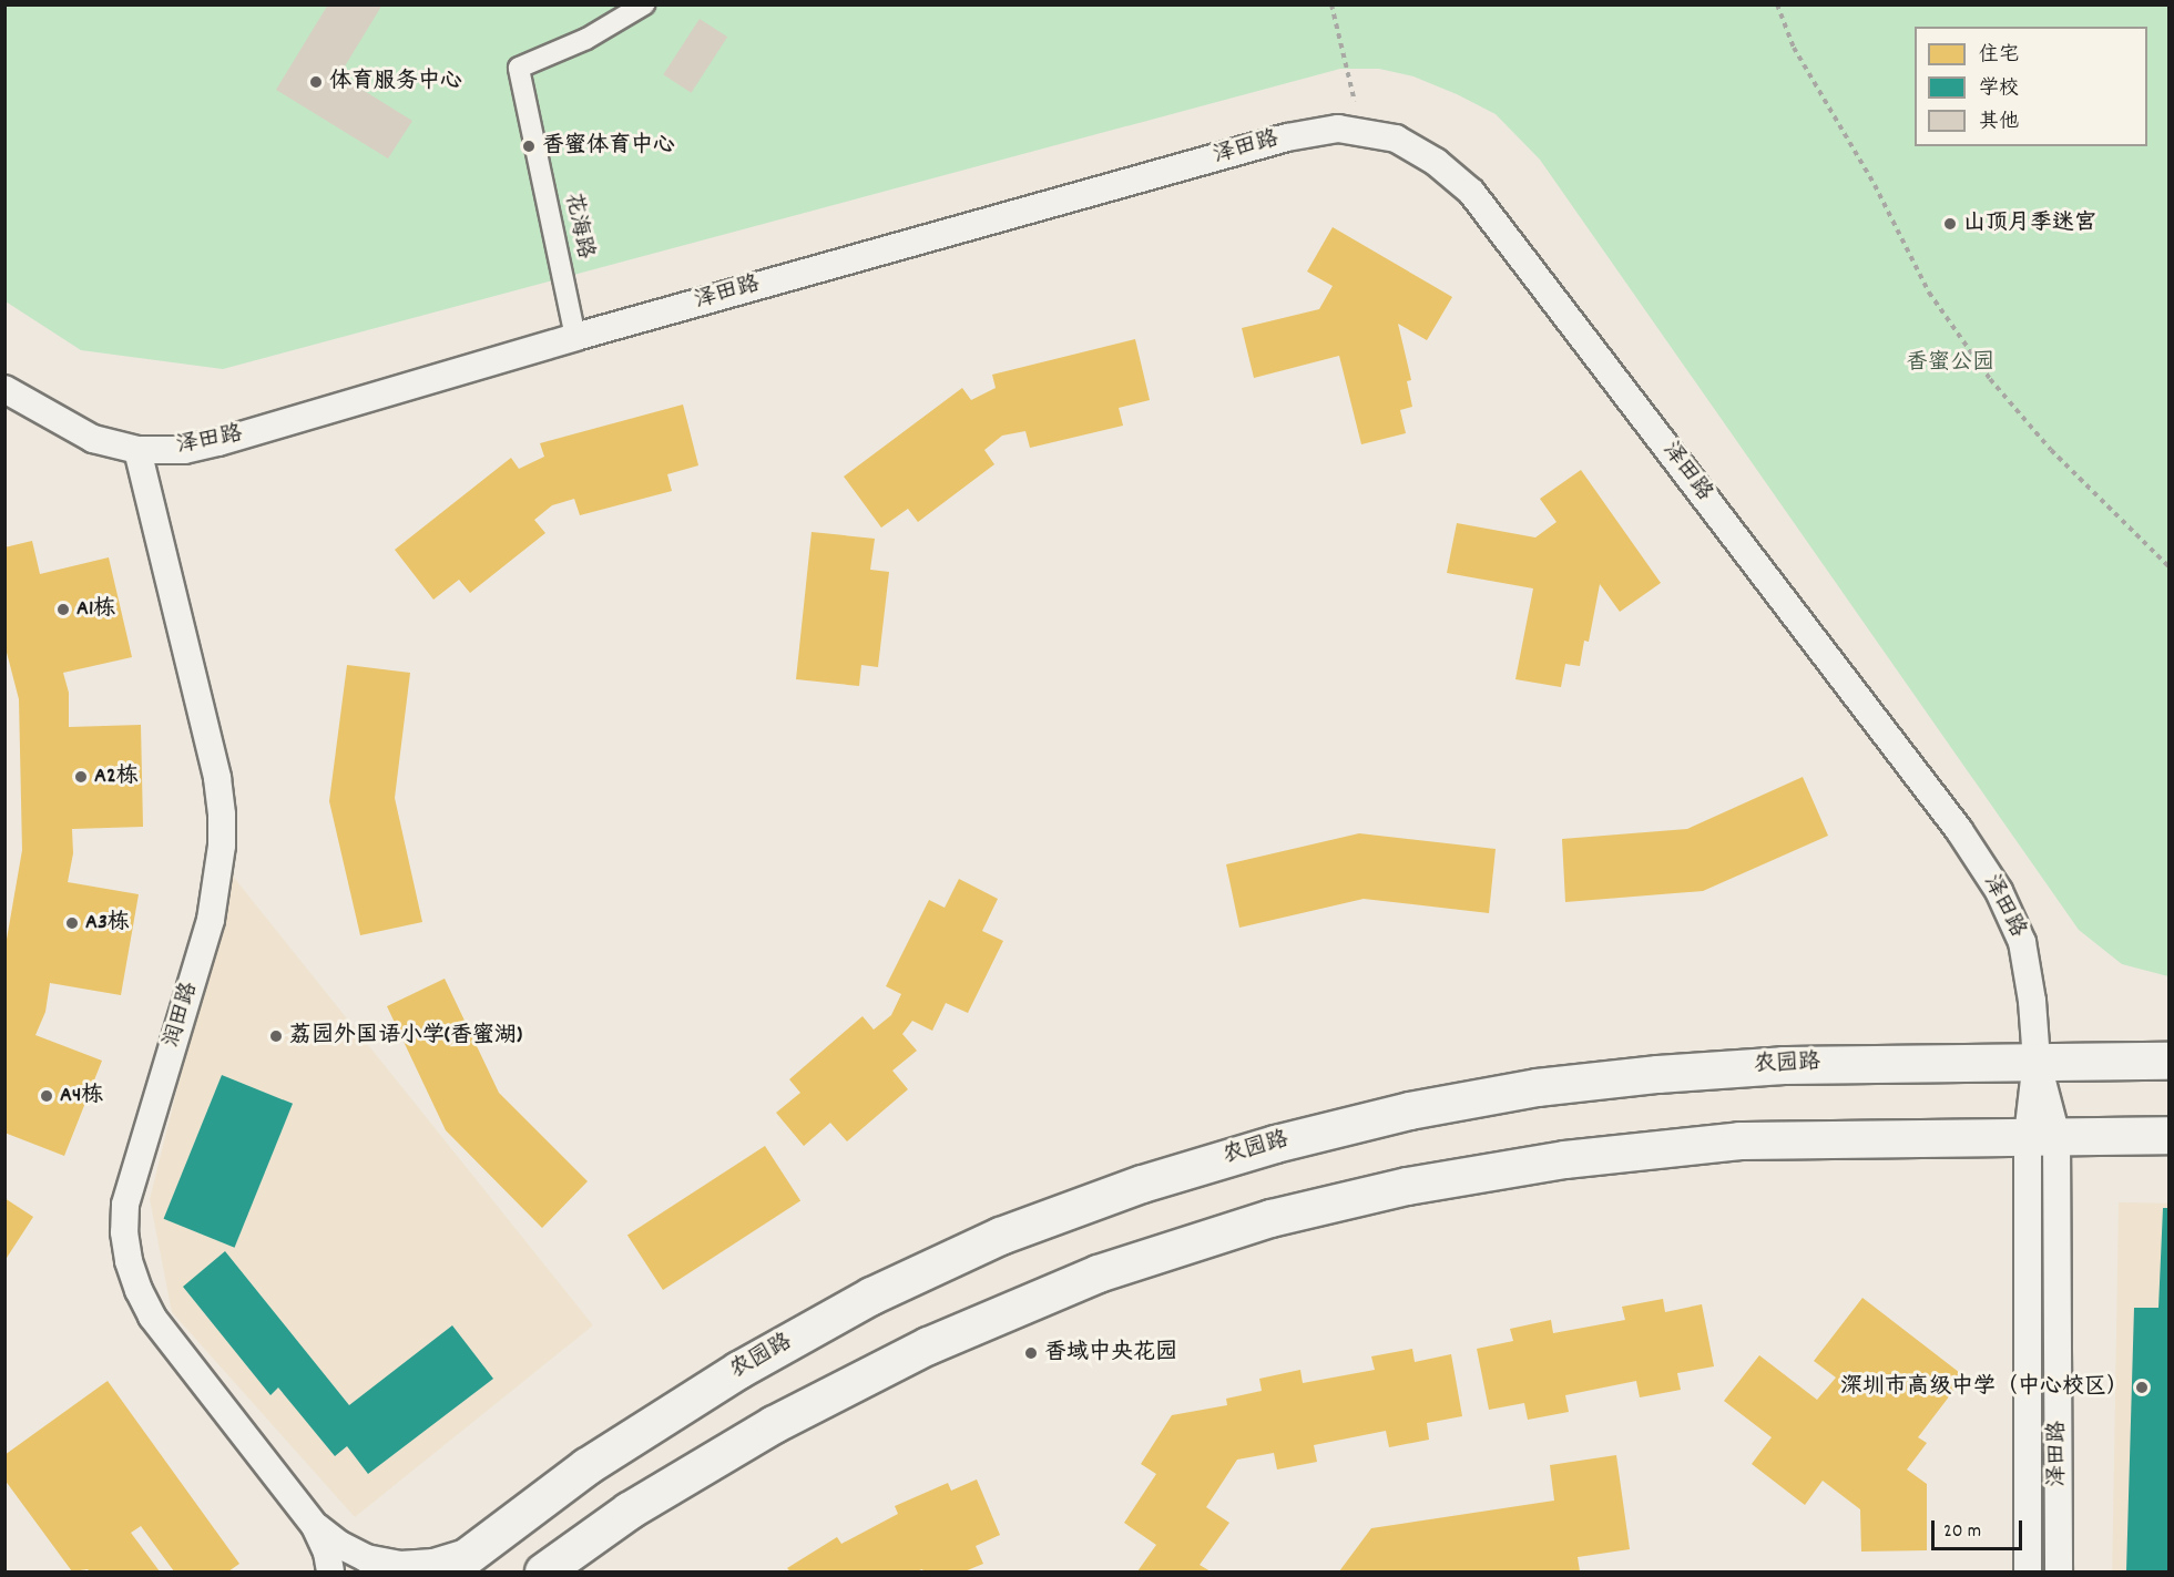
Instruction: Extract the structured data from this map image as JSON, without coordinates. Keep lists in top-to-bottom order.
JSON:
{
  "streets": {
    "main road": ["农园路"],
    "street": ["泽田路", "花海路", "润田路"]
  },
  "crossings": [
    ["泽田路", "花海路"],
    ["泽田路", "润田路"],
    ["泽田路", "农园路"],
    ["润田路", "农园路"]
  ],
  "parks": ["香蜜公园"],
  "places": [
    "体育服务中心",
    "香蜜体育中心",
    "山顶月季迷宫",
    "A1栋",
    "A2栋",
    "A3栋",
    "荔园外国语小学(香蜜湖)",
    "A4栋",
    "香域中央花园",
    "深圳市高级中学（中心校区）"
  ],
  "legend": ["住宅", "学校", "其他"],
  "scale_bar": "20 m"
}
